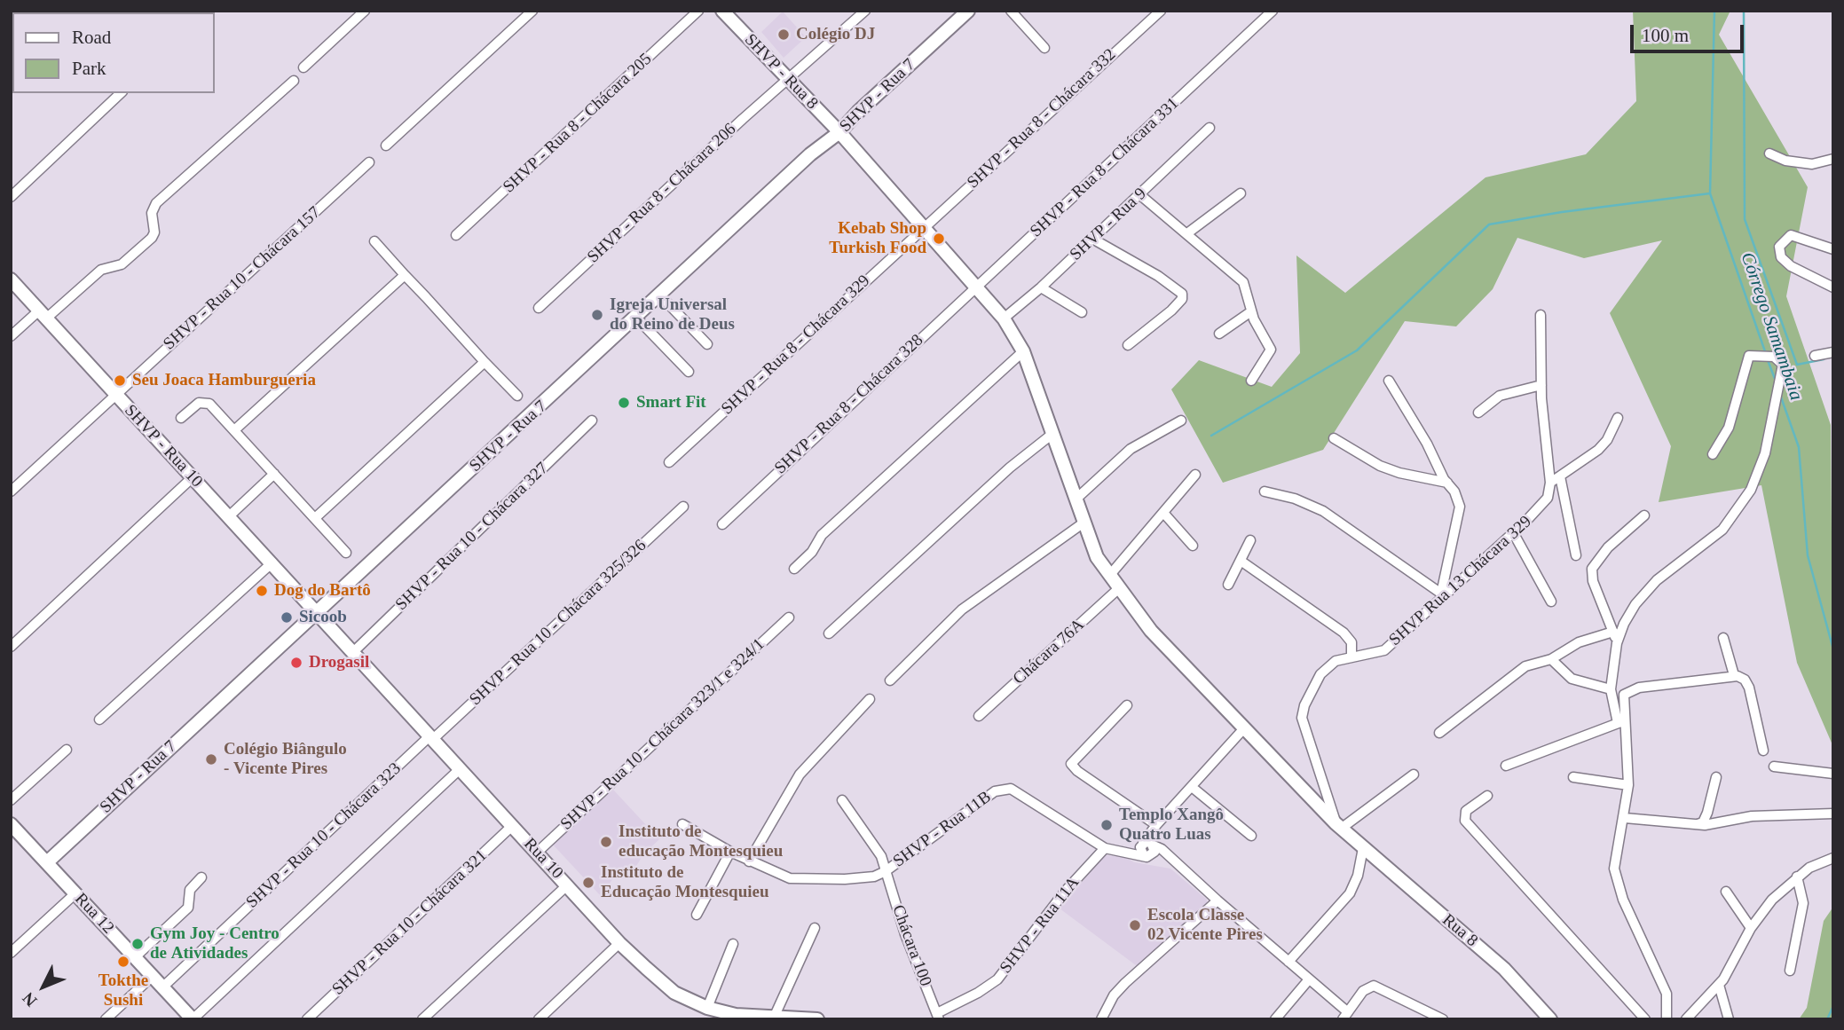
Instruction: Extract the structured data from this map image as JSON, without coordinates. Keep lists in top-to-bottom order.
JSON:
{
  "streets": {
    "street": [
      "SHVP - Rua 8",
      "SHVP - Rua 7",
      "SHVP - Rua 8 - Chácara 332",
      "SHVP - Rua 8 - Chácara 205",
      "SHVP - Rua 8 - Chácara 331",
      "SHVP - Rua 8 - Chácara 206",
      "SHVP - Rua 9",
      "SHVP - Rua 10 - Chácara 157",
      "SHVP - Rua 8 - Chácara 329",
      "SHVP - Rua 8 - Chácara 328",
      "SHVP - Rua 10",
      "SHVP - Rua 10 - Chácara 327",
      "SHVP Rua 13 Chácara 329",
      "SHVP - Rua 10 - Chácara 325/326",
      "Chácara 76A",
      "SHVP - Rua 10 - Chácara 323/1 e 324/1",
      "SHVP - Rua 11B",
      "SHVP - Rua 10 - Chácara 323",
      "Rua 10",
      "Rua 12",
      "SHVP - Rua 10 - Chácara 321",
      "SHVP - Rua 11A",
      "Rua 8",
      "Chácara 100"
    ]
  },
  "crossings": [
    ["SHVP - Rua 8", "SHVP - Rua 7"],
    ["SHVP - Rua 8", "SHVP - Rua 8 - Chácara 332"],
    ["SHVP - Rua 8", "SHVP - Rua 8 - Chácara 331"],
    ["SHVP - Rua 8", "SHVP - Rua 8 - Chácara 206"],
    ["SHVP - Rua 8", "SHVP - Rua 9"],
    ["SHVP - Rua 8", "SHVP - Rua 8 - Chácara 329"],
    ["SHVP - Rua 8", "SHVP - Rua 8 - Chácara 328"],
    ["SHVP - Rua 8", "Rua 8"],
    ["SHVP - Rua 7", "SHVP - Rua 10"],
    ["SHVP - Rua 7", "Rua 10"],
    ["SHVP - Rua 7", "Rua 12"],
    ["SHVP - Rua 8 - Chácara 332", "SHVP - Rua 8 - Chácara 329"],
    ["SHVP - Rua 8 - Chácara 331", "SHVP - Rua 8 - Chácara 328"],
    ["SHVP - Rua 10 - Chácara 157", "SHVP - Rua 10"],
    ["SHVP - Rua 10", "Rua 10"],
    ["SHVP - Rua 10 - Chácara 327", "Rua 10"],
    ["SHVP - Rua 10 - Chácara 325/326", "SHVP - Rua 10 - Chácara 323"],
    ["SHVP - Rua 10 - Chácara 325/326", "Rua 10"],
    ["Chácara 76A", "Rua 8"],
    ["SHVP - Rua 10 - Chácara 323/1 e 324/1", "Rua 10"],
    ["SHVP - Rua 11B", "SHVP - Rua 11A"],
    ["SHVP - Rua 11B", "Chácara 100"],
    ["SHVP - Rua 10 - Chácara 323", "Rua 10"],
    ["SHVP - Rua 10 - Chácara 323", "Rua 12"],
    ["Rua 10", "SHVP - Rua 10 - Chácara 321"],
    ["SHVP - Rua 11A", "Chácara 100"]
  ],
  "water": ["Córrego Samambaia"],
  "places": [
    "Colégio DJ",
    "Kebab Shop Turkish Food",
    "Igreja Universal do Reino de Deus",
    "Seu Joaca Hamburgueria",
    "Smart Fit",
    "Dog do Bartô",
    "Sicoob",
    "Drogasil",
    "Colégio Biângulo - Vicente Pires",
    "Templo Xangô Quatro Luas",
    "Instituto de educação Montesquieu",
    "Instituto de Educação Montesquieu",
    "Escola Classe 02 Vicente Pires",
    "Gym Joy - Centro de Atividades",
    "Tokthe Sushi"
  ],
  "legend": ["Road", "Park"],
  "scale_bar": "100 m",
  "north": "bottom left"
}
